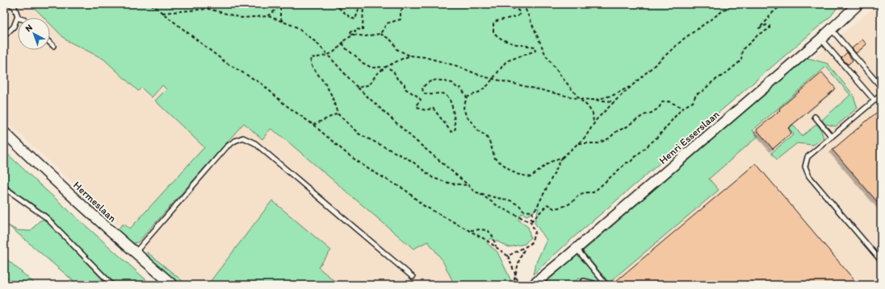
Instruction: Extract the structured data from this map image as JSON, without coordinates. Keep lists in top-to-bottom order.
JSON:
{
  "streets": {
    "street": ["Henri Esserslaan", "Hermeslaan"]
  },
  "north": "top left"
}
